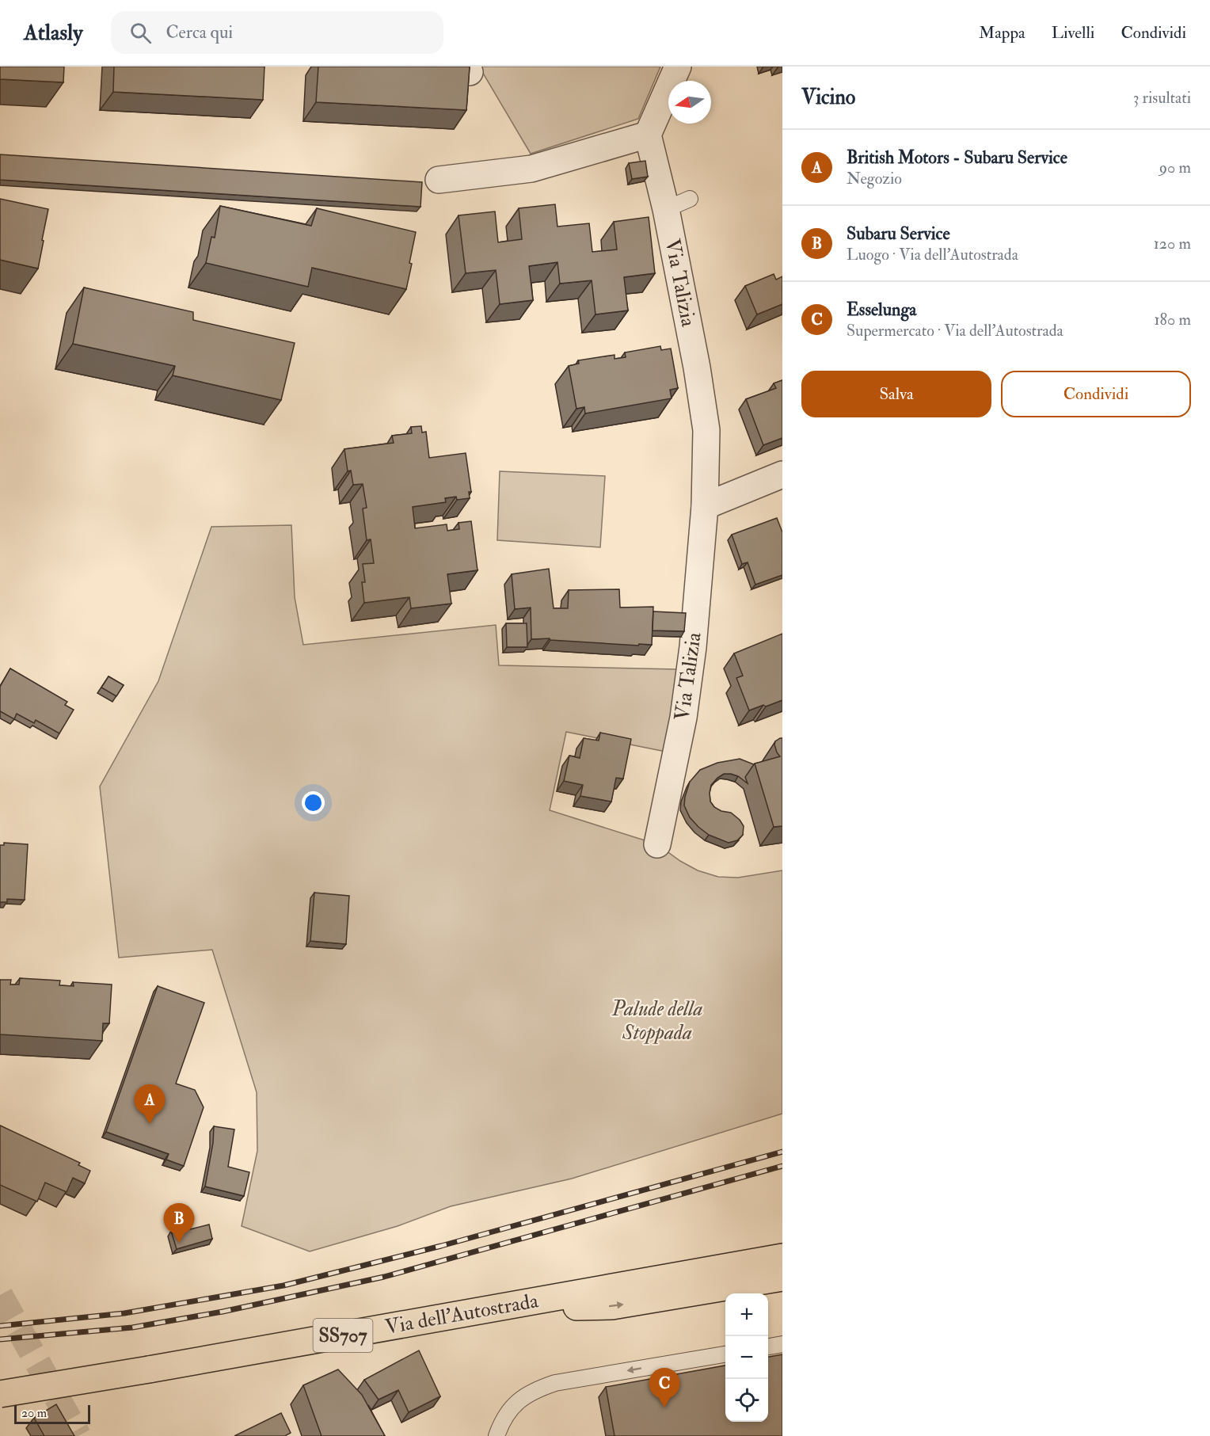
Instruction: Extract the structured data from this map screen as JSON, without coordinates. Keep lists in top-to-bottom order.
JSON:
{
  "streets": {
    "highway": ["Via dell'Autostrada", "SS707"],
    "street": ["Via Talizia"]
  },
  "parks": ["Palude della Stoppada"],
  "scale_bar": "20 m",
  "north": "left",
  "page": {
    "header": "Atlasly",
    "search": "Cerca qui",
    "nav": ["Mappa", "Livelli", "Condividi"],
    "heading": ["Vicino", "3 risultati"],
    "list": [
      {
        "mark": "A",
        "name": "British Motors - Subaru Service",
        "note": "Negozio",
        "value": "90 m"
      },
      {
        "mark": "B",
        "name": "Subaru Service",
        "note": "Luogo · Via dell'Autostrada",
        "value": "120 m"
      },
      {
        "mark": "C",
        "name": "Esselunga",
        "note": "Supermercato · Via dell'Autostrada",
        "value": "180 m"
      }
    ],
    "buttons": ["Salva", "Condividi"],
    "pins": ["A", "B", "C"],
    "map_buttons": ["+", "−"],
    "scale": "20 m"
  }
}
